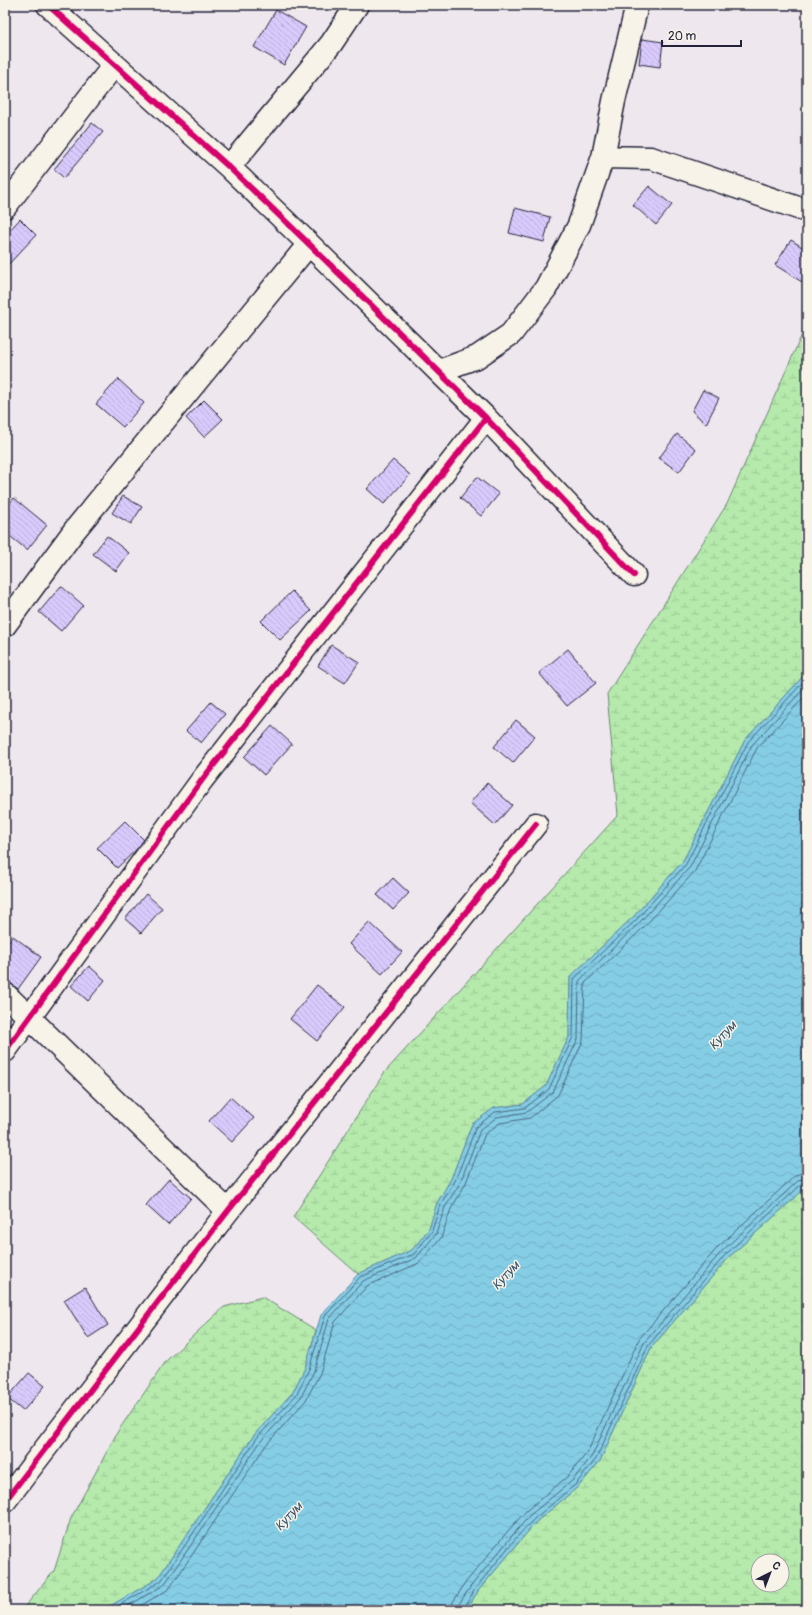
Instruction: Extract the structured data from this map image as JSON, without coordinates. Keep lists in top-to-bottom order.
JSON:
{
  "water": ["Кутум"],
  "scale_bar": "20 m",
  "north": "top right"
}
